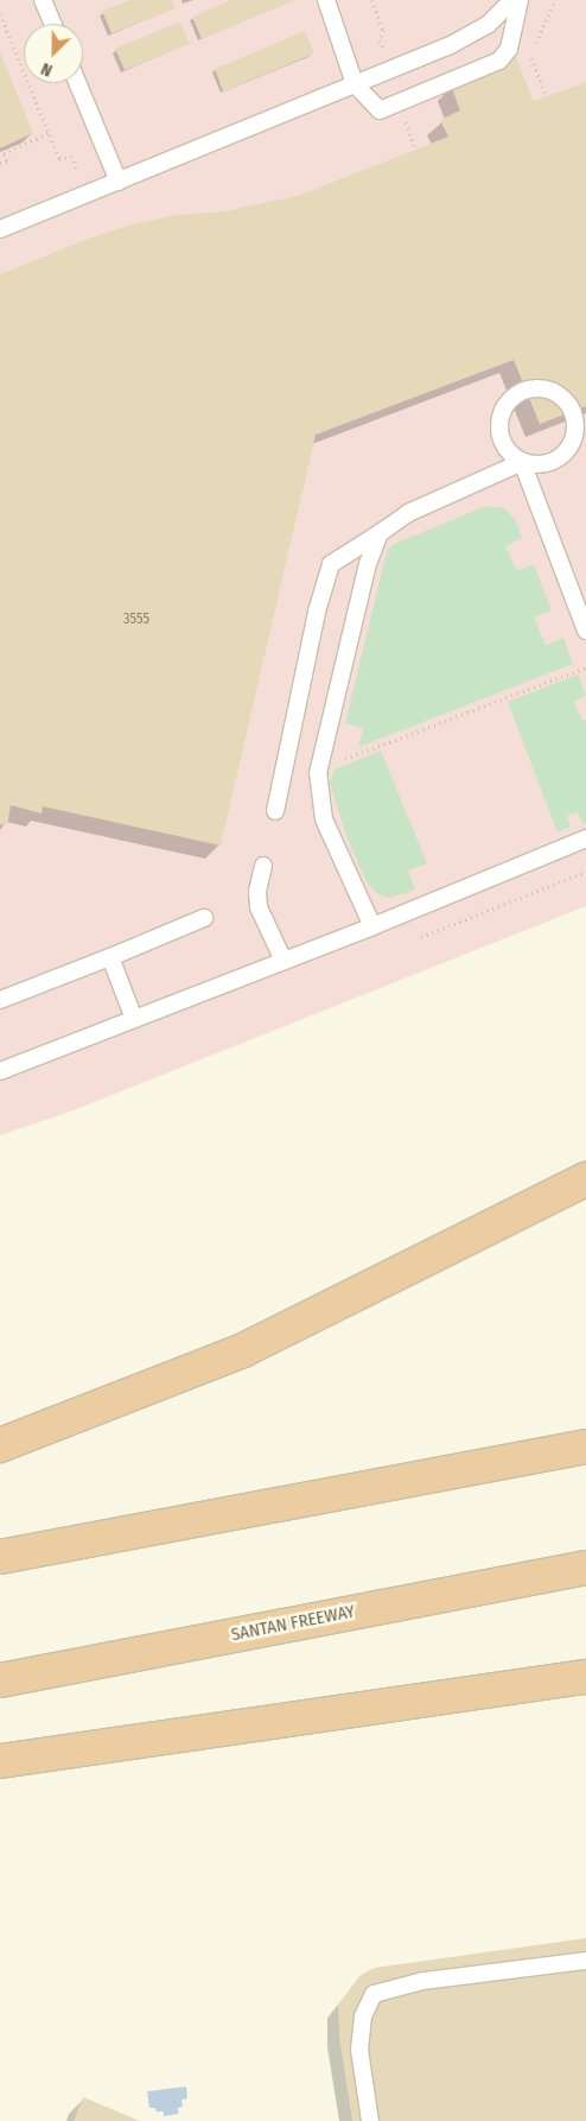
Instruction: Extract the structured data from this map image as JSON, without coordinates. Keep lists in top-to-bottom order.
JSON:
{
  "streets": {
    "highway": ["SANTAN FREEWAY"]
  },
  "house_numbers": ["3555"],
  "north": "bottom left"
}
